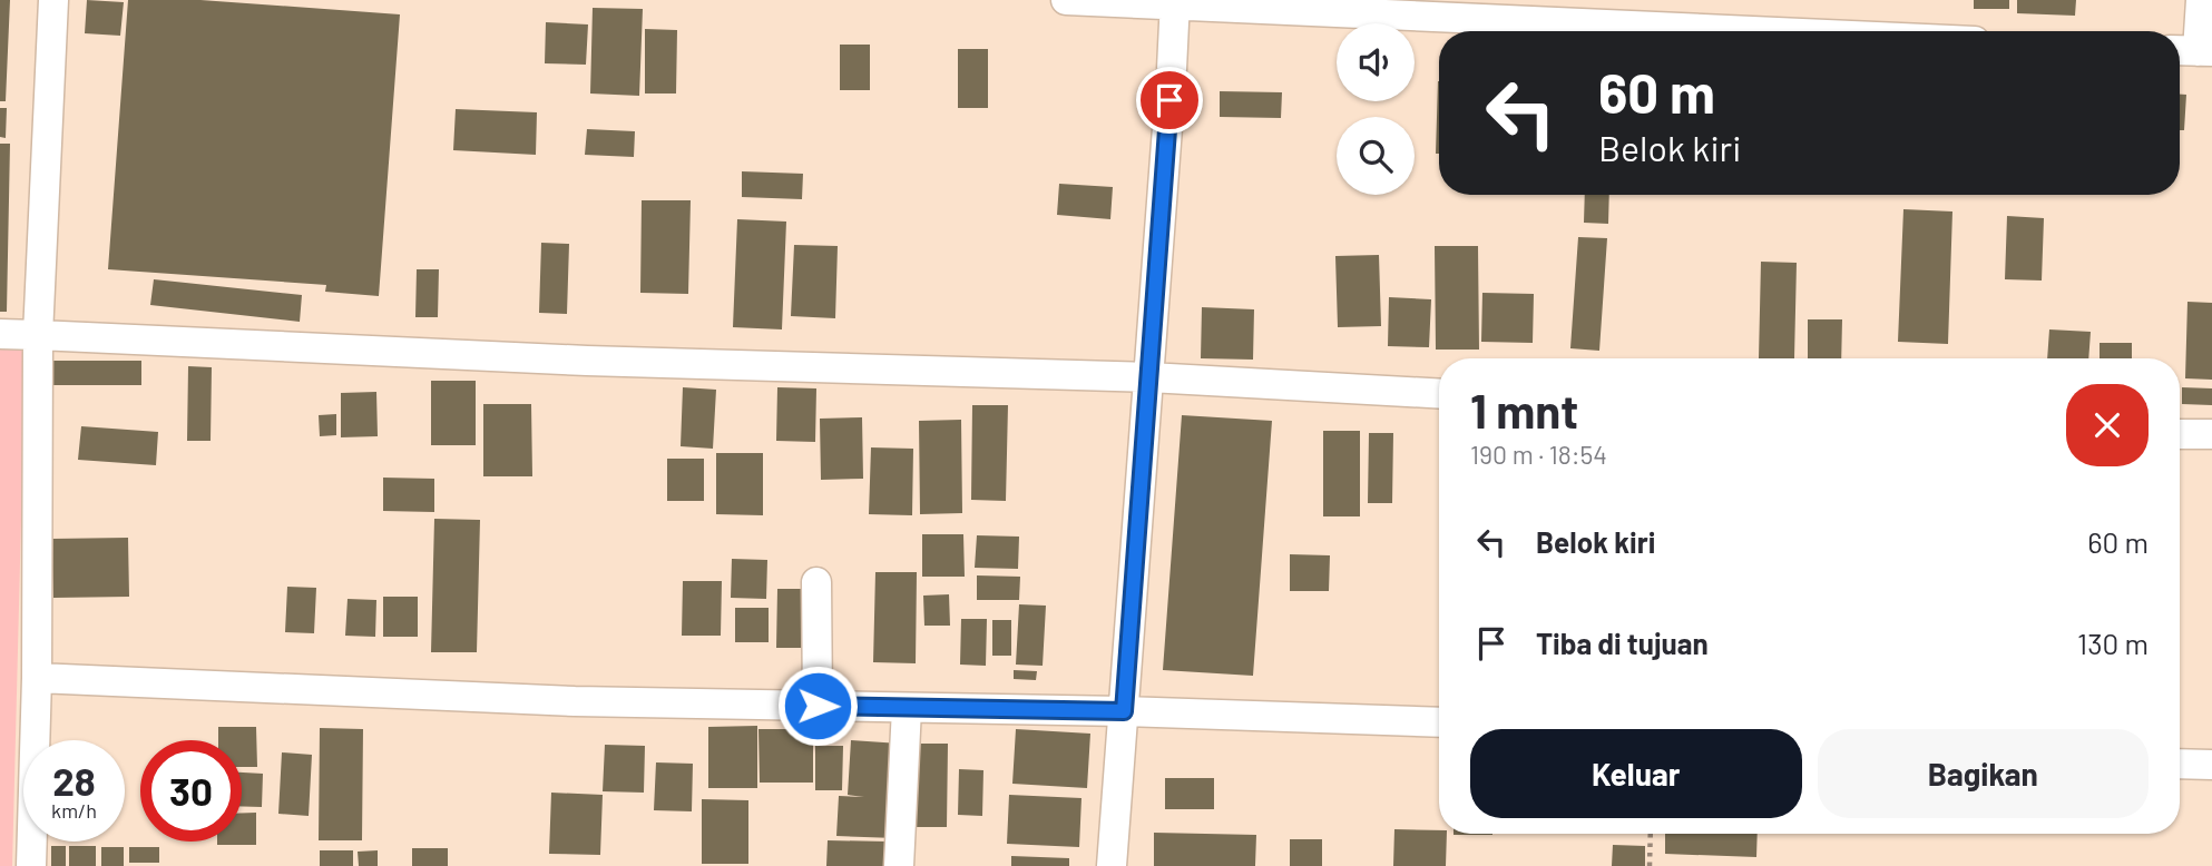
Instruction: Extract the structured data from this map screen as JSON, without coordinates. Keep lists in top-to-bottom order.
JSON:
{
  "page": {
    "turn": ["60 m", "Belok kiri"],
    "heading": ["1 mnt", "190 m · 18:54"],
    "list": [
      {
        "name": "Belok kiri",
        "value": "60 m"
      },
      {
        "name": "Tiba di tujuan",
        "value": "130 m"
      }
    ],
    "buttons": ["Keluar", "Bagikan"],
    "speed": "28 km/h",
    "limit": "30"
  }
}
